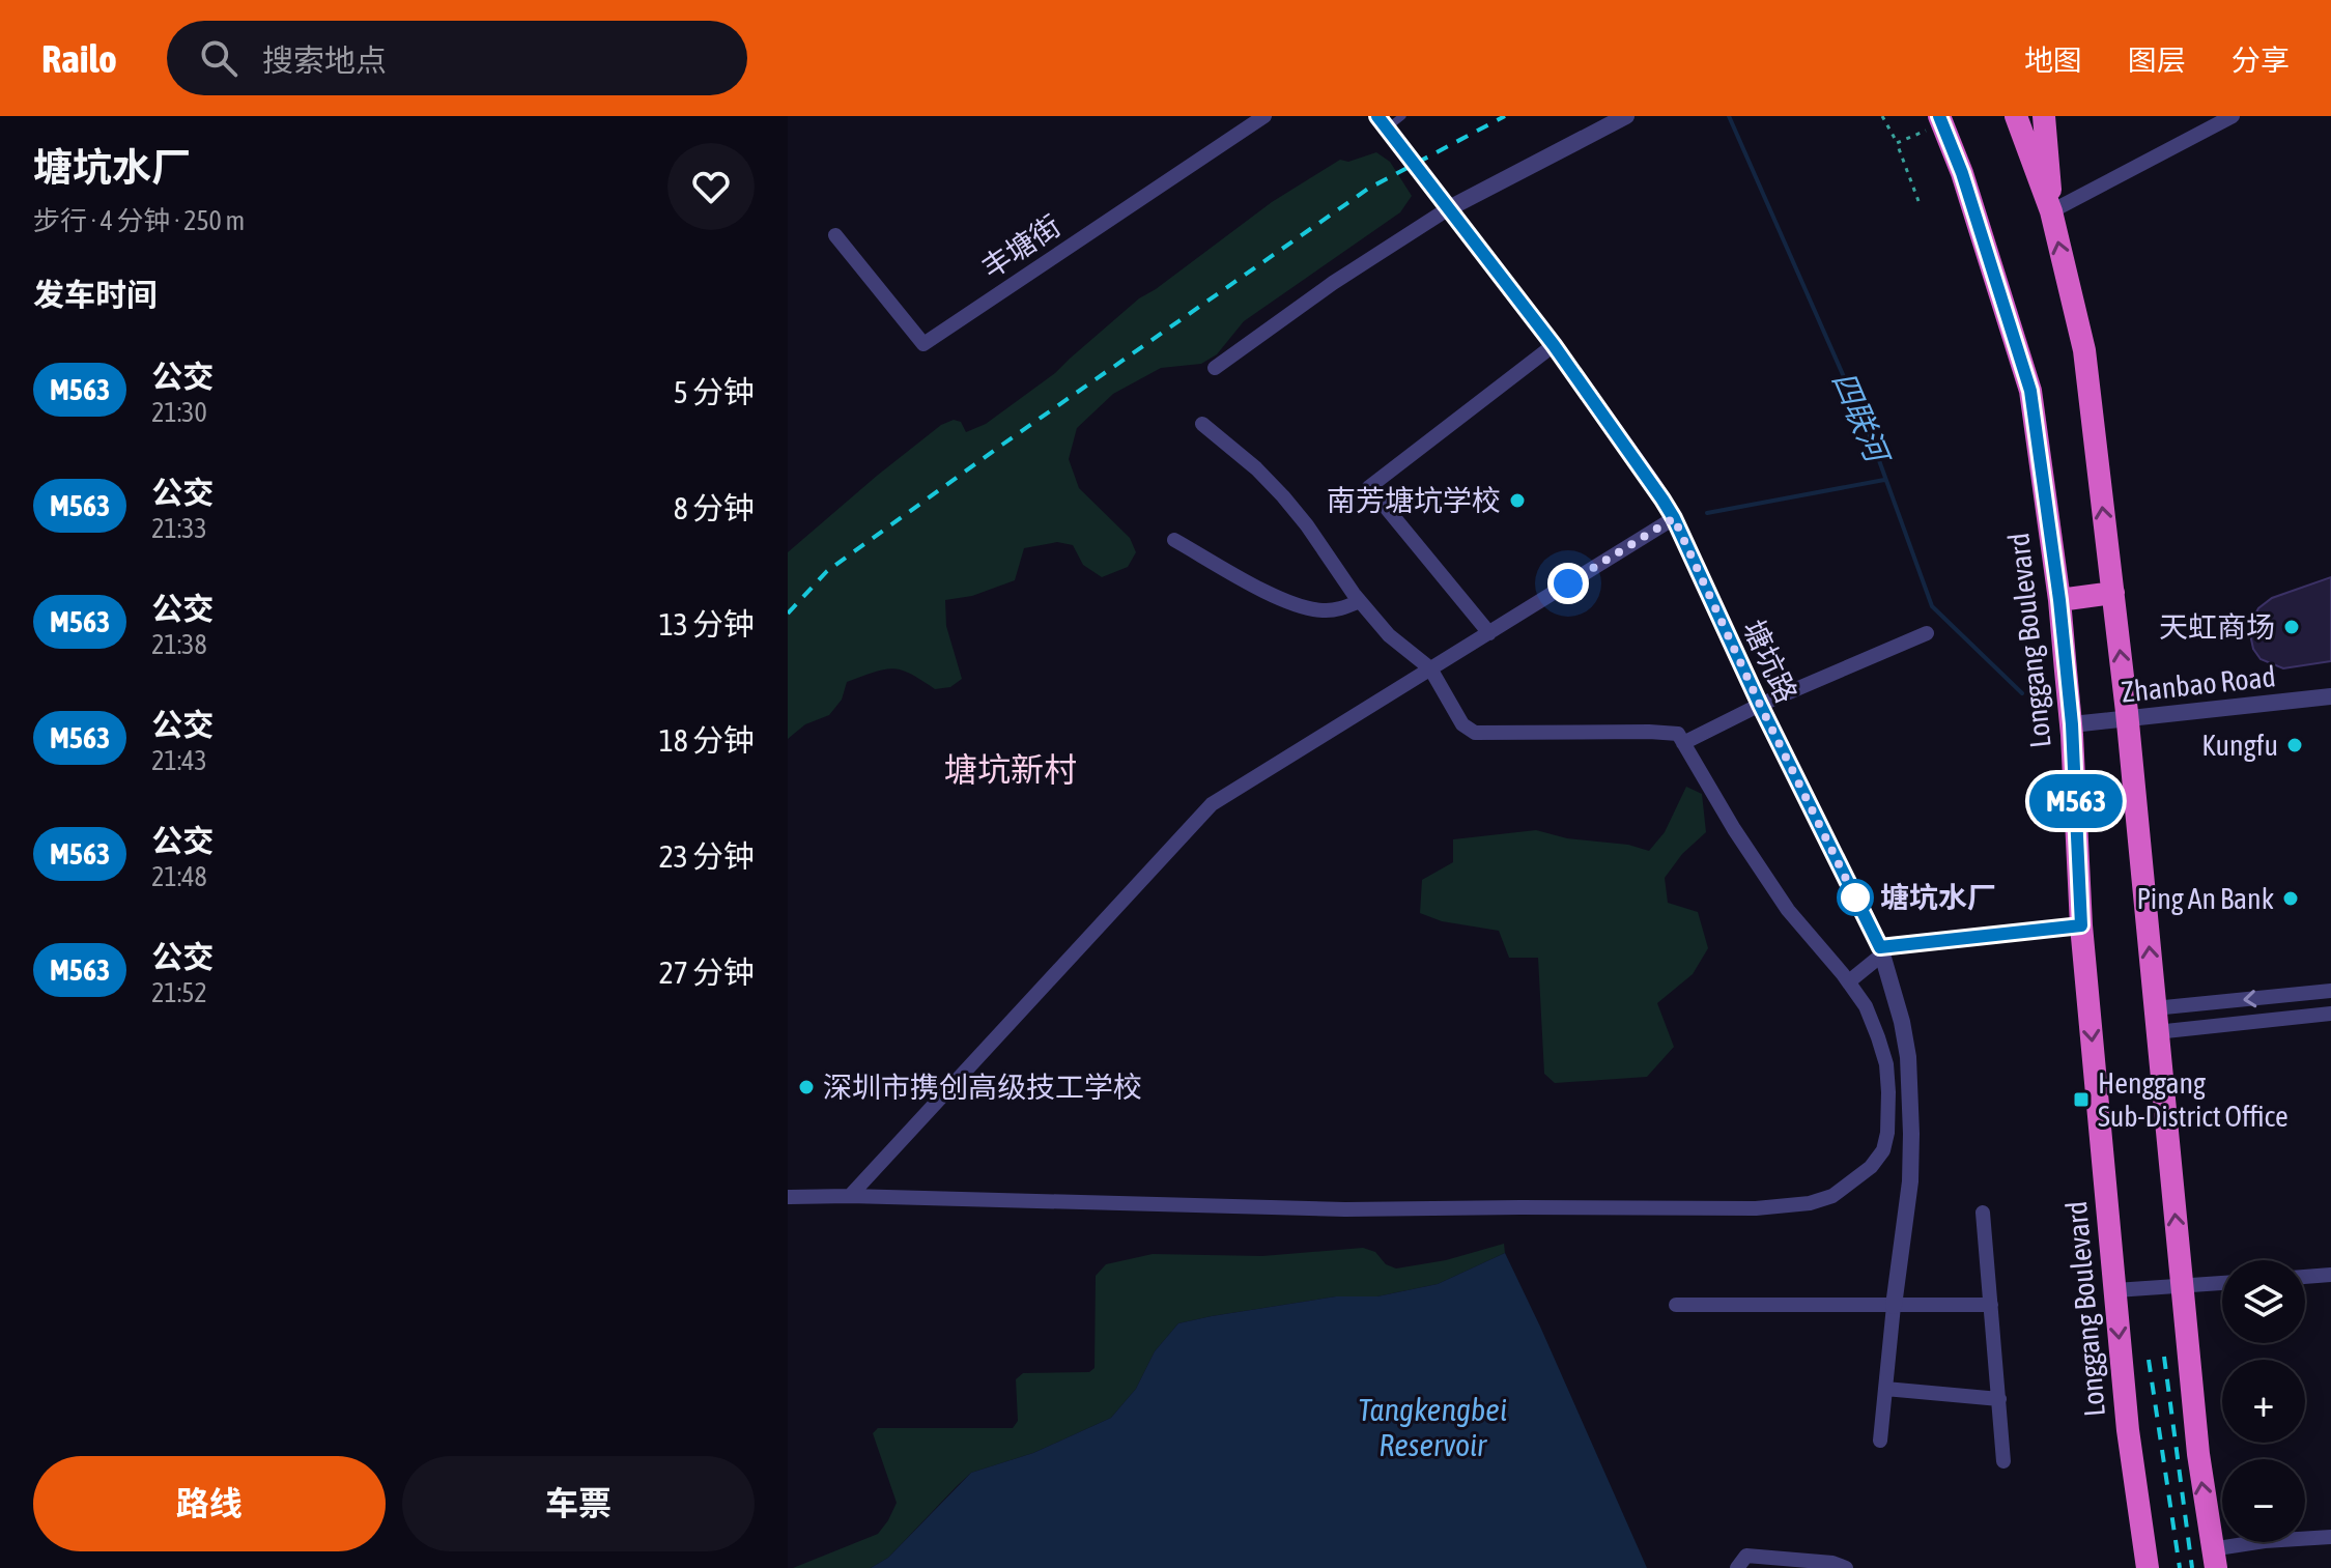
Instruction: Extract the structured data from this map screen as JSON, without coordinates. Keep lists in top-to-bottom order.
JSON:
{
  "streets": {
    "highway": ["Longgang Boulevard"],
    "street": ["丰塘街", "塘坑路", "Zhanbao Road"]
  },
  "crossings": [
    ["Longgang Boulevard", "Zhanbao Road"]
  ],
  "districts": ["塘坑新村"],
  "water": ["四联河", "Tangkengbei Reservoir"],
  "places": {
    "other": [
      "南芳塘坑学校",
      "天虹商场",
      "Kungfu",
      "塘坑水厂",
      "Ping An Bank",
      "深圳市携创高级技工学校"
    ],
    "transit": ["Henggang Sub-District Office"]
  },
  "lines": ["bus line M563"],
  "page": {
    "header": "Railo",
    "search": "搜索地点",
    "nav": ["地图", "图层", "分享"],
    "heading": [
      ["塘坑水厂", "步行 · 4 分钟 · 250 m"],
      "发车时间"
    ],
    "on_map": "M563",
    "list": [
      {
        "mark": "M563",
        "name": "公交",
        "note": "21:30",
        "value": "5 分钟"
      },
      {
        "mark": "M563",
        "name": "公交",
        "note": "21:33",
        "value": "8 分钟"
      },
      {
        "mark": "M563",
        "name": "公交",
        "note": "21:38",
        "value": "13 分钟"
      },
      {
        "mark": "M563",
        "name": "公交",
        "note": "21:43",
        "value": "18 分钟"
      },
      {
        "mark": "M563",
        "name": "公交",
        "note": "21:48",
        "value": "23 分钟"
      },
      {
        "mark": "M563",
        "name": "公交",
        "note": "21:52",
        "value": "27 分钟"
      }
    ],
    "map_buttons": ["+", "−"],
    "buttons": ["路线", "车票"]
  }
}
